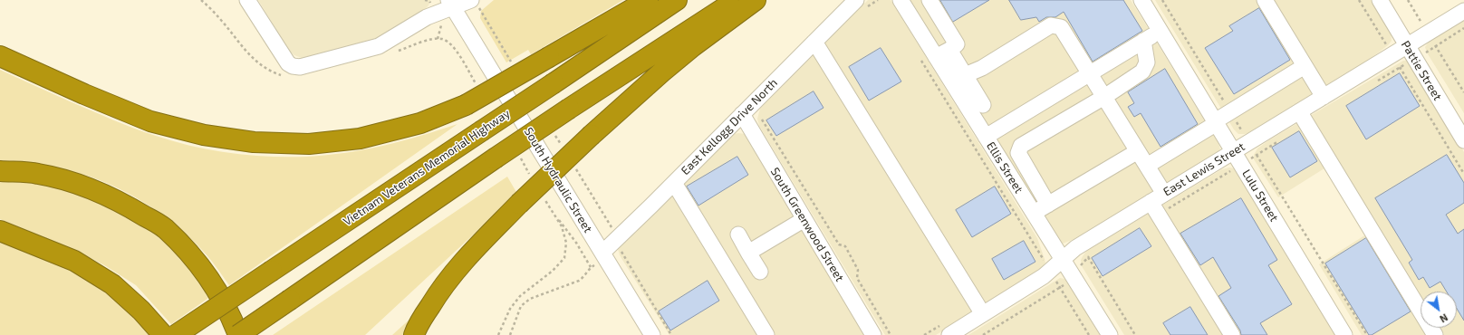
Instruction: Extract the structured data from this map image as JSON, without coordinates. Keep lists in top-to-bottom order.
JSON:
{
  "streets": {
    "highway": ["Vietnam Veterans Memorial Highway"],
    "street": [
      "Pattie Street",
      "East Kellogg Drive North",
      "Ellis Street",
      "East Lewis Street",
      "South Hydraulic Street",
      "Lulu Street",
      "South Greenwood Street"
    ]
  },
  "crossings": [
    ["Pattie Street", "East Lewis Street"],
    ["East Kellogg Drive North", "South Hydraulic Street"],
    ["East Kellogg Drive North", "South Greenwood Street"],
    ["Ellis Street", "East Lewis Street"],
    ["East Lewis Street", "Lulu Street"]
  ],
  "north": "bottom right"
}
